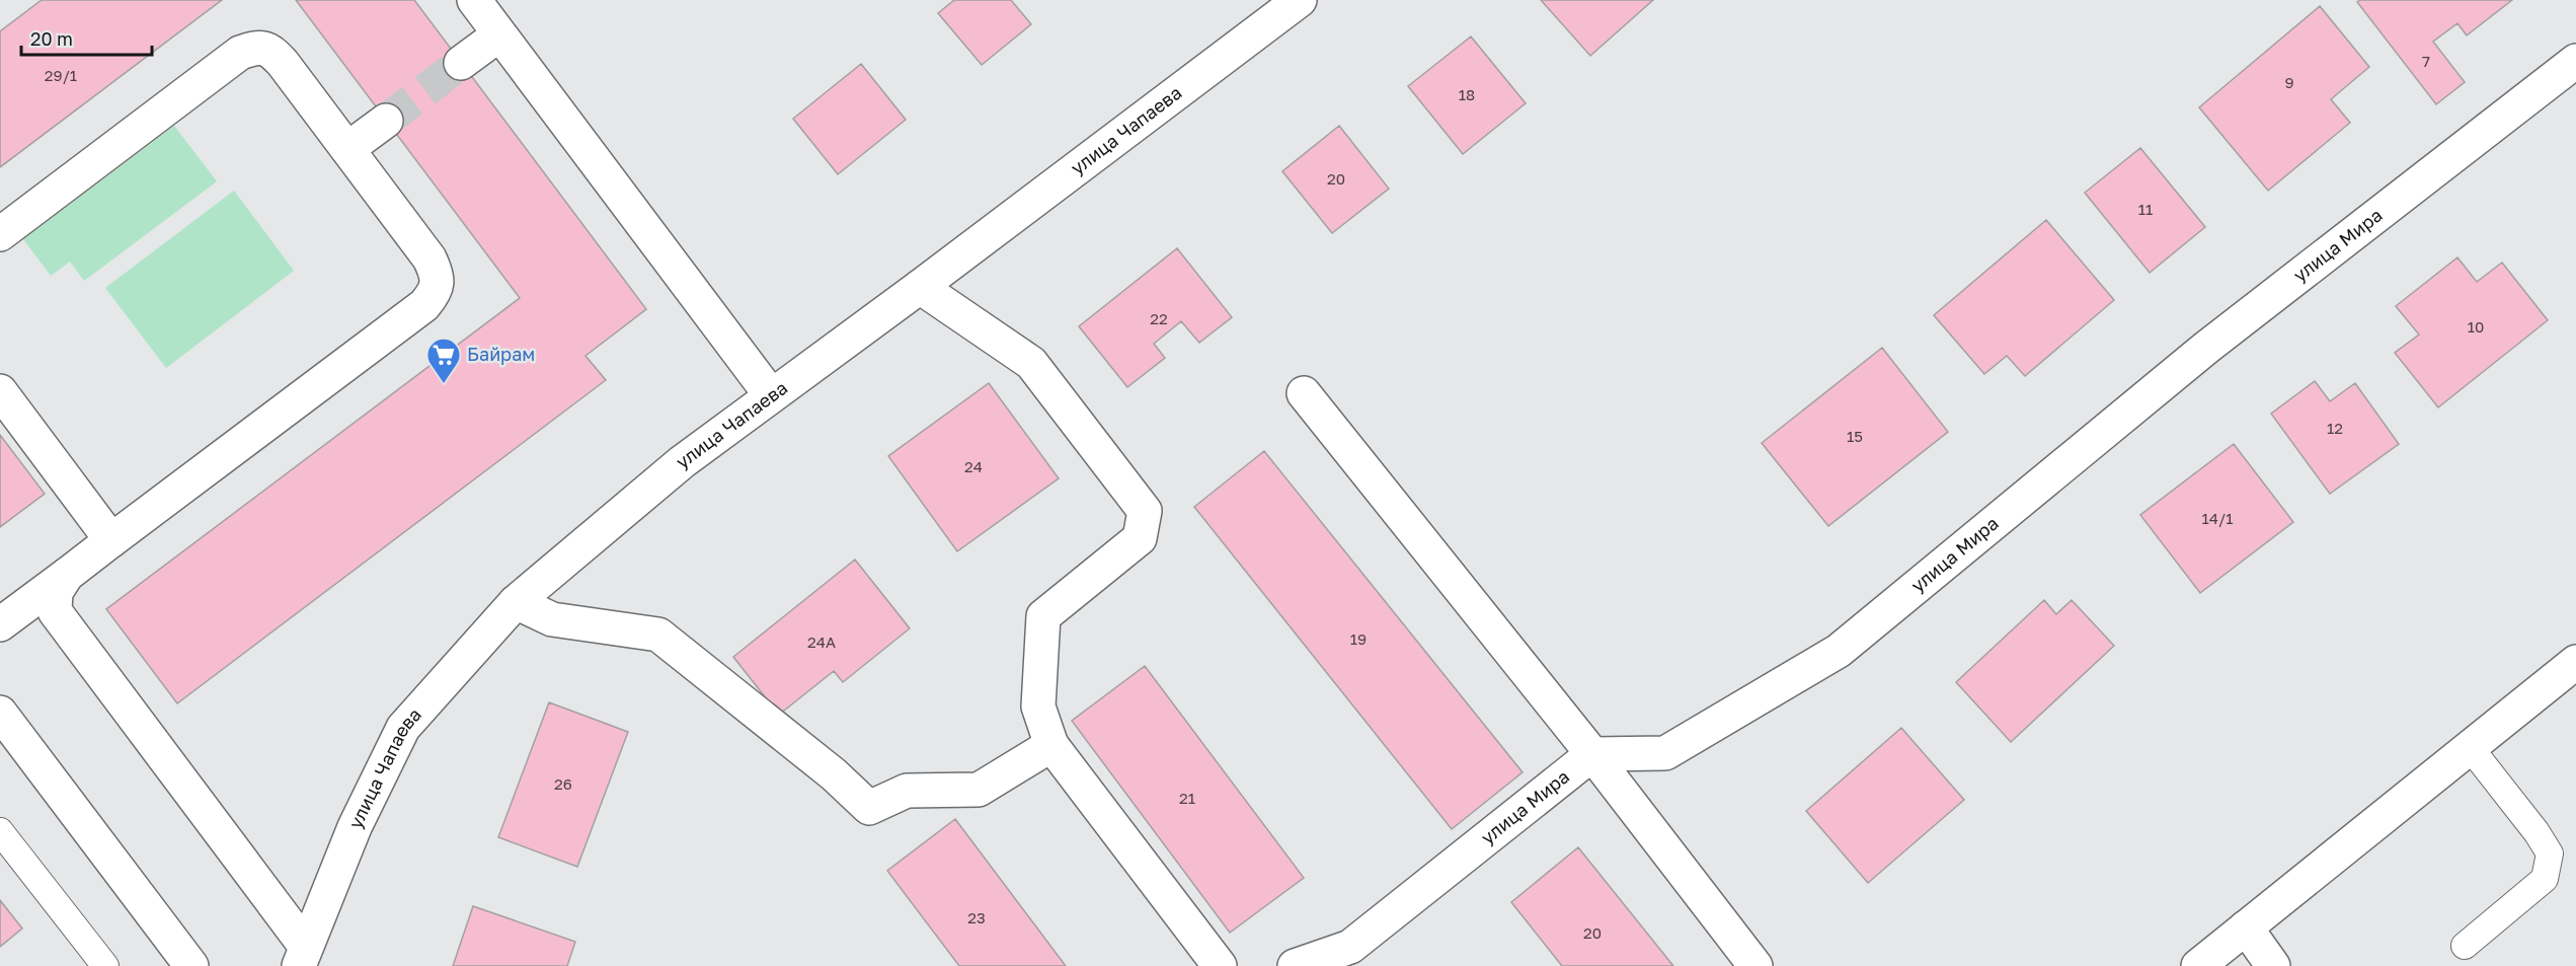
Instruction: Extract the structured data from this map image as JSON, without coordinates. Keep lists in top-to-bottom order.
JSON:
{
  "streets": {
    "street": ["улица Чапаева", "улица Мира"]
  },
  "places": {
    "supermarket": ["Байрам"]
  },
  "house_numbers": [
    "7",
    "29/1",
    "9",
    "18",
    "20",
    "11",
    "22",
    "10",
    "12",
    "15",
    "24",
    "14/1",
    "19",
    "24А",
    "26",
    "21",
    "23",
    "20"
  ],
  "scale_bar": "20 m"
}
